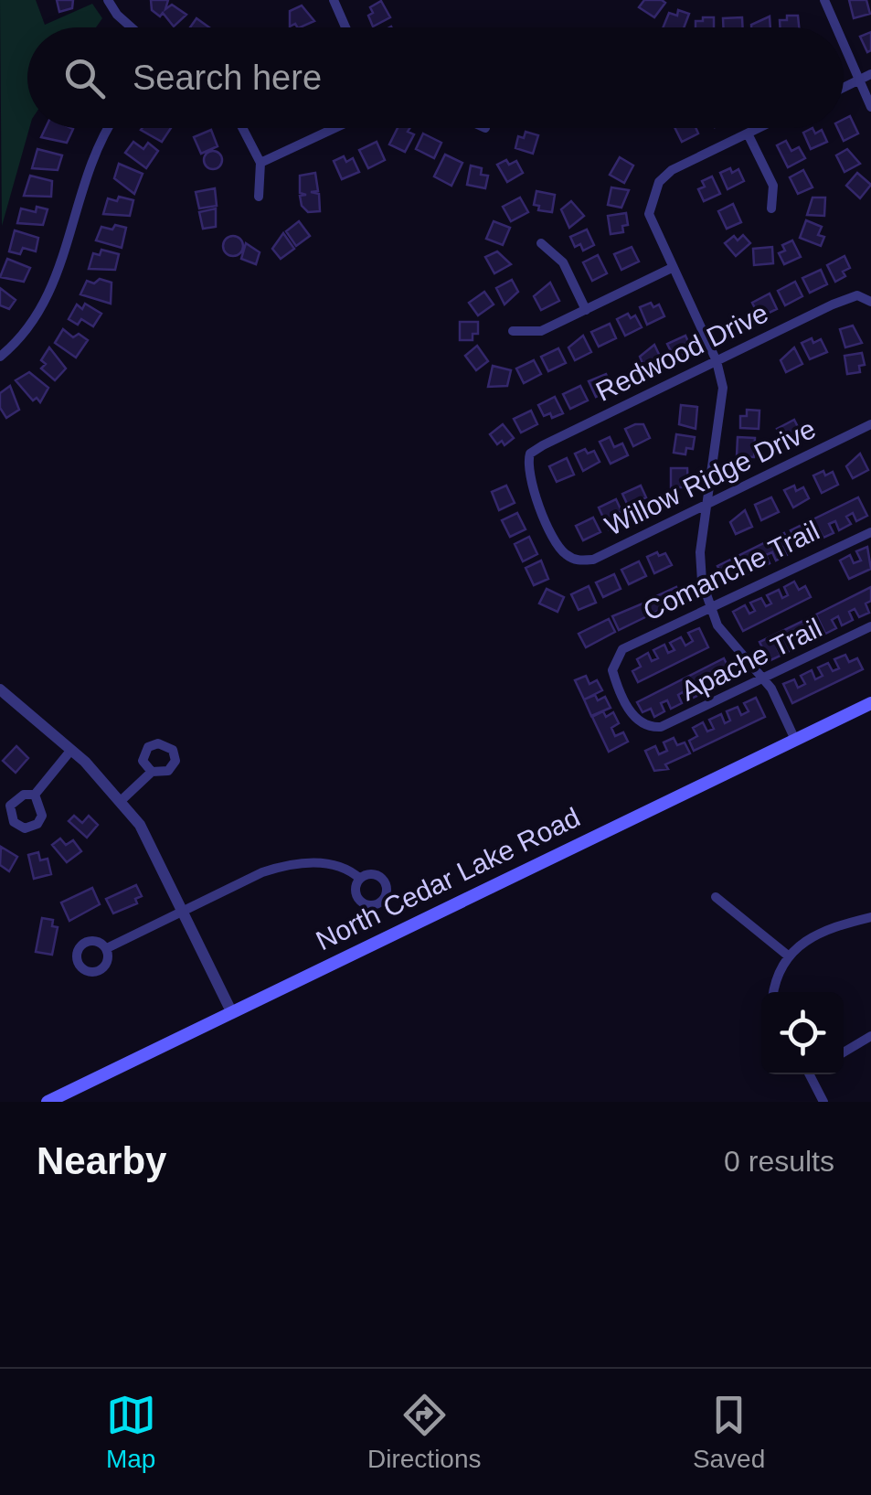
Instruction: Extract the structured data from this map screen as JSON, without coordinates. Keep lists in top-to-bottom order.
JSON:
{
  "streets": {
    "main road": ["North Cedar Lake Road"],
    "street": [
      "Redwood Drive",
      "Willow Ridge Drive",
      "Comanche Trail",
      "Apache Trail"
    ]
  },
  "crossings": [
    ["Redwood Drive", "Willow Ridge Drive"],
    ["Comanche Trail", "Apache Trail"]
  ],
  "page": {
    "search": "Search here",
    "heading": ["Nearby", "0 results"],
    "nav": ["Map", "Directions", "Saved"]
  }
}
